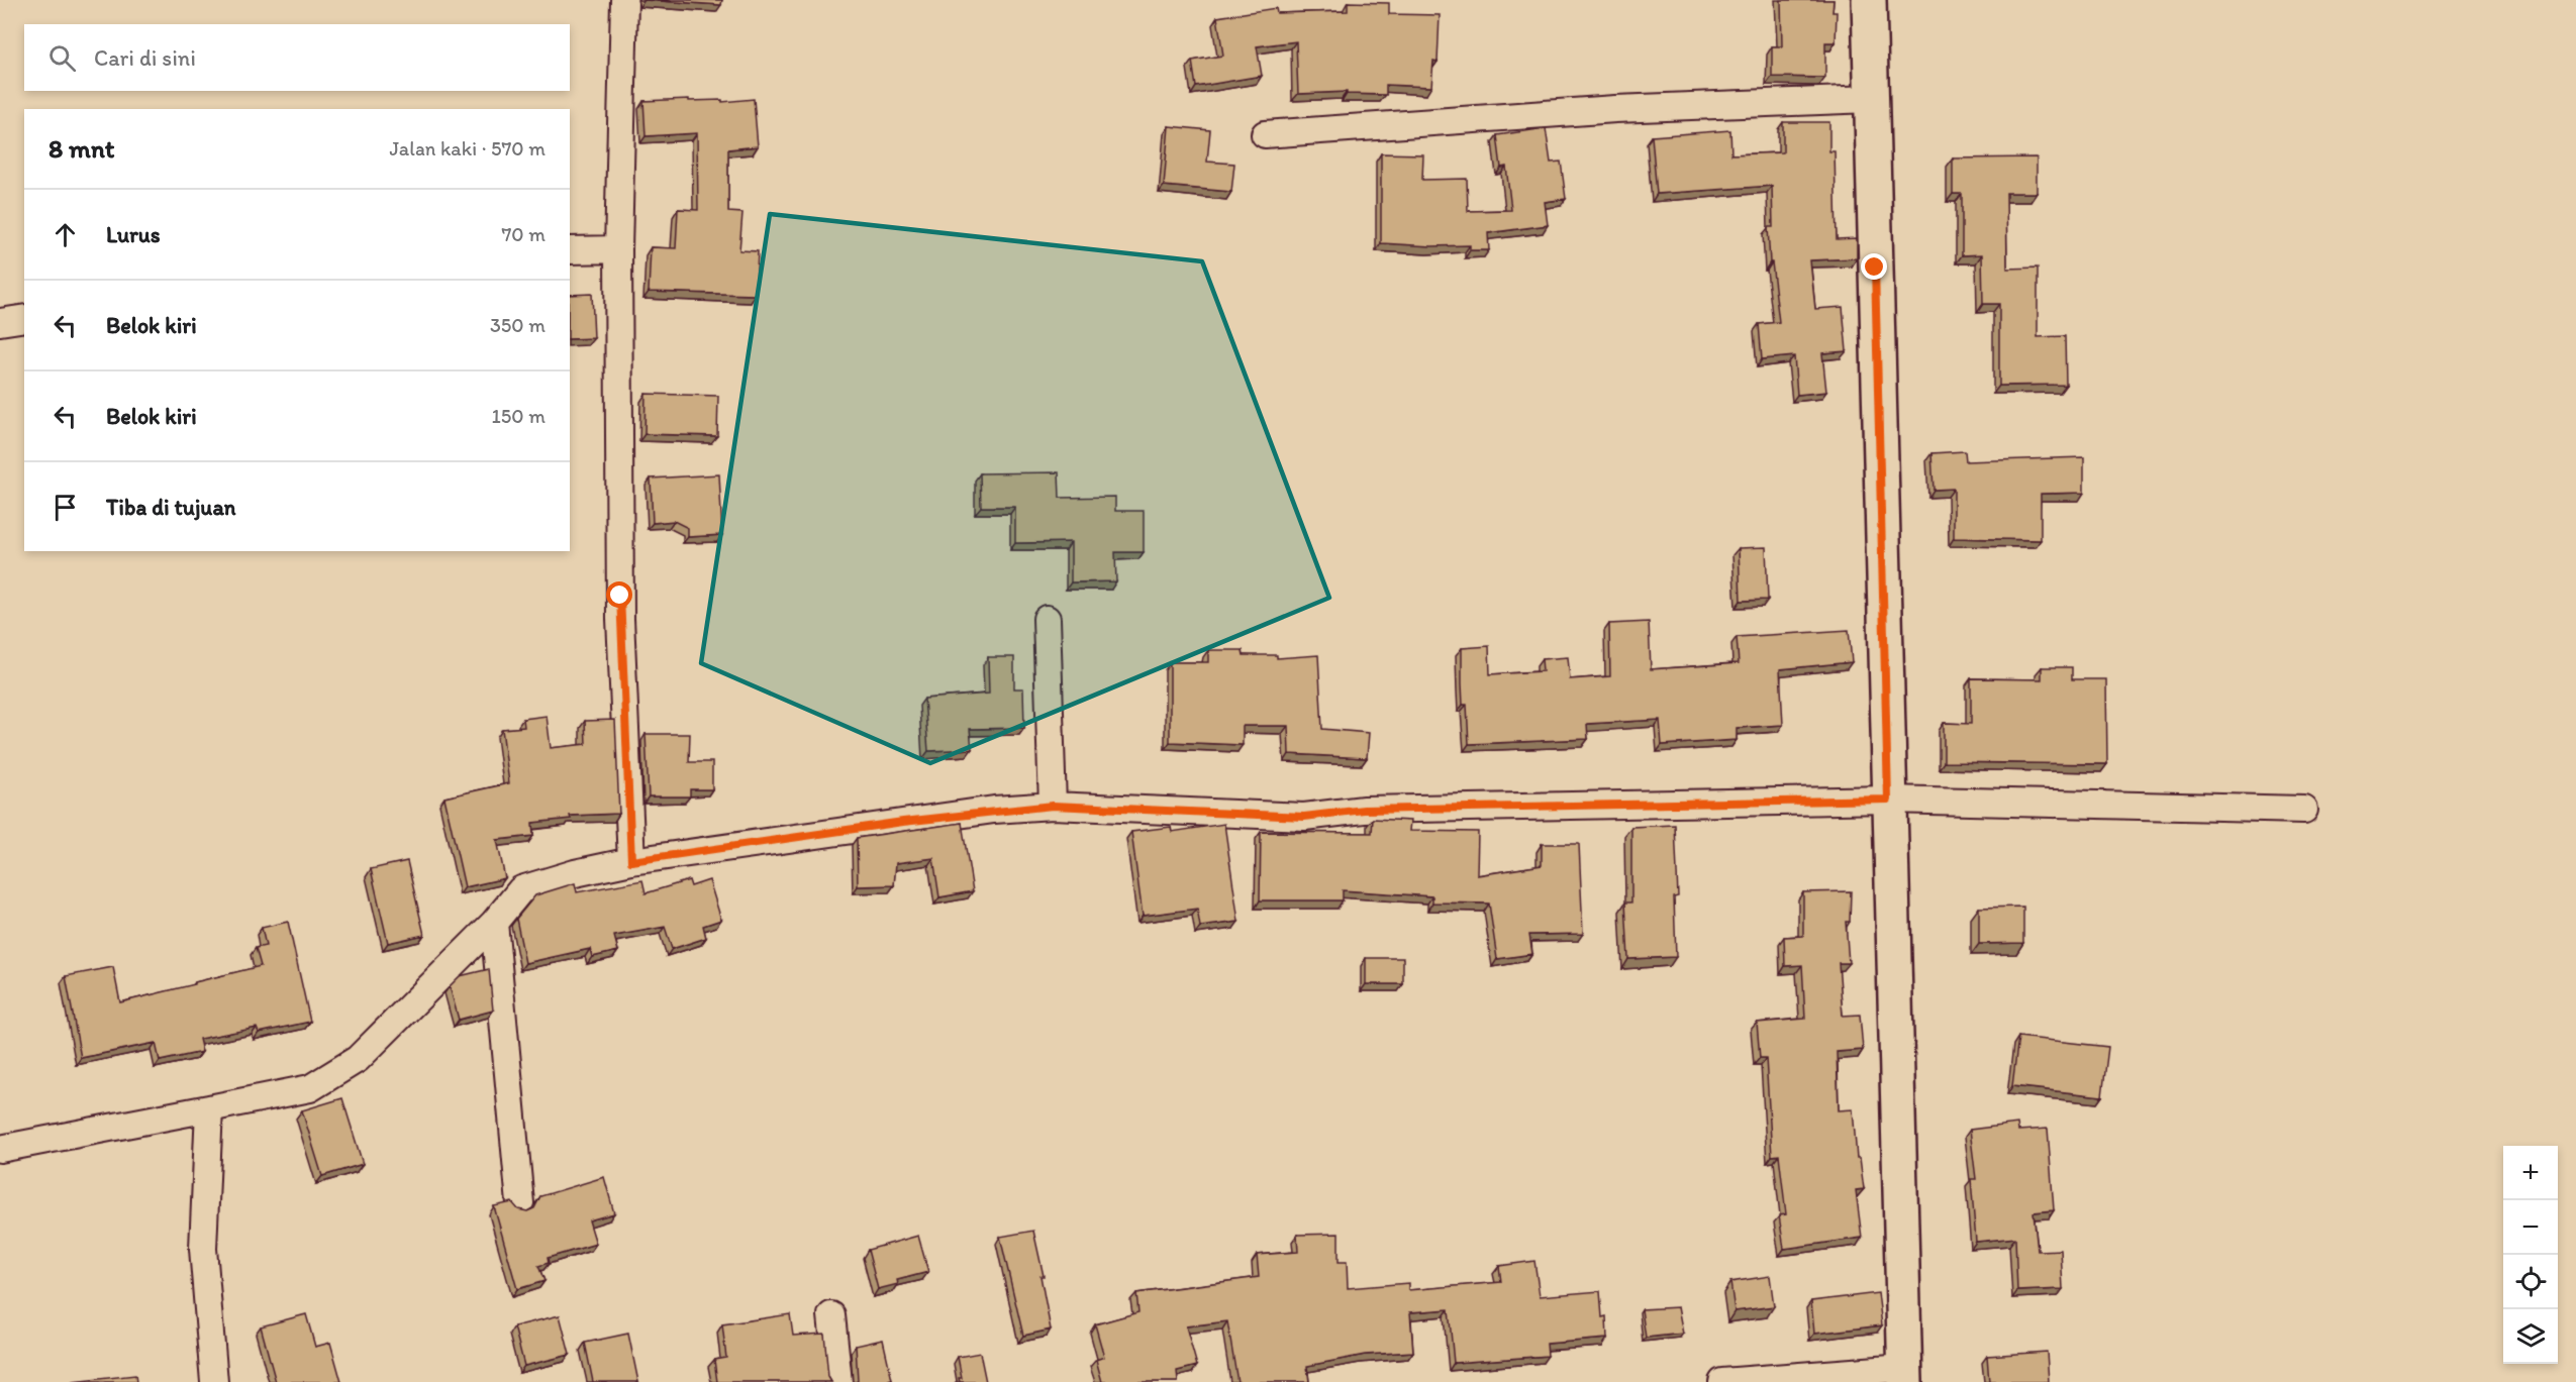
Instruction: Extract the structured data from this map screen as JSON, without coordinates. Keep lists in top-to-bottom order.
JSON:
{
  "page": {
    "search": "Cari di sini",
    "heading": ["8 mnt", "Jalan kaki · 570 m"],
    "list": [
      ["Lurus", "70 m"],
      ["Belok kiri", "350 m"],
      ["Belok kiri", "150 m"],
      "Tiba di tujuan"
    ],
    "map_buttons": ["+", "−"]
  }
}
